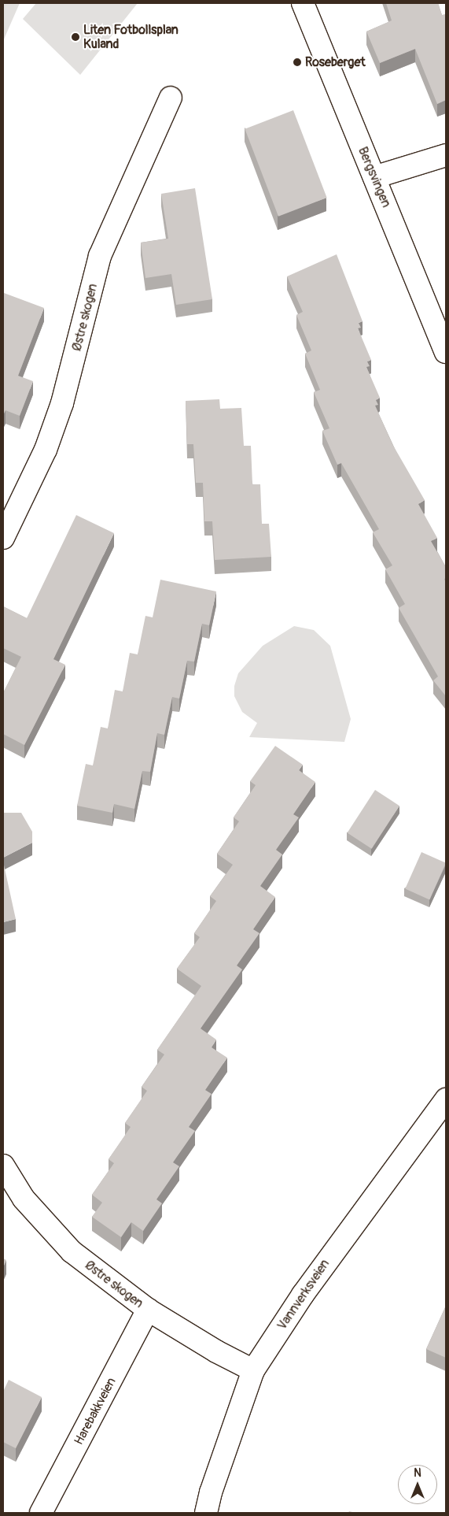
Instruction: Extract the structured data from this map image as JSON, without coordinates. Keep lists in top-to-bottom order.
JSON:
{
  "streets": {
    "street": [
      "Bergsvingen",
      "Østre skogen",
      "Vannverksveien",
      "Harebakkveien"
    ]
  },
  "crossings": [
    ["Østre skogen", "Vannverksveien"],
    ["Østre skogen", "Harebakkveien"]
  ],
  "places": ["Liten Fotbollsplan Kuland", "Roseberget"],
  "north": "top"
}
